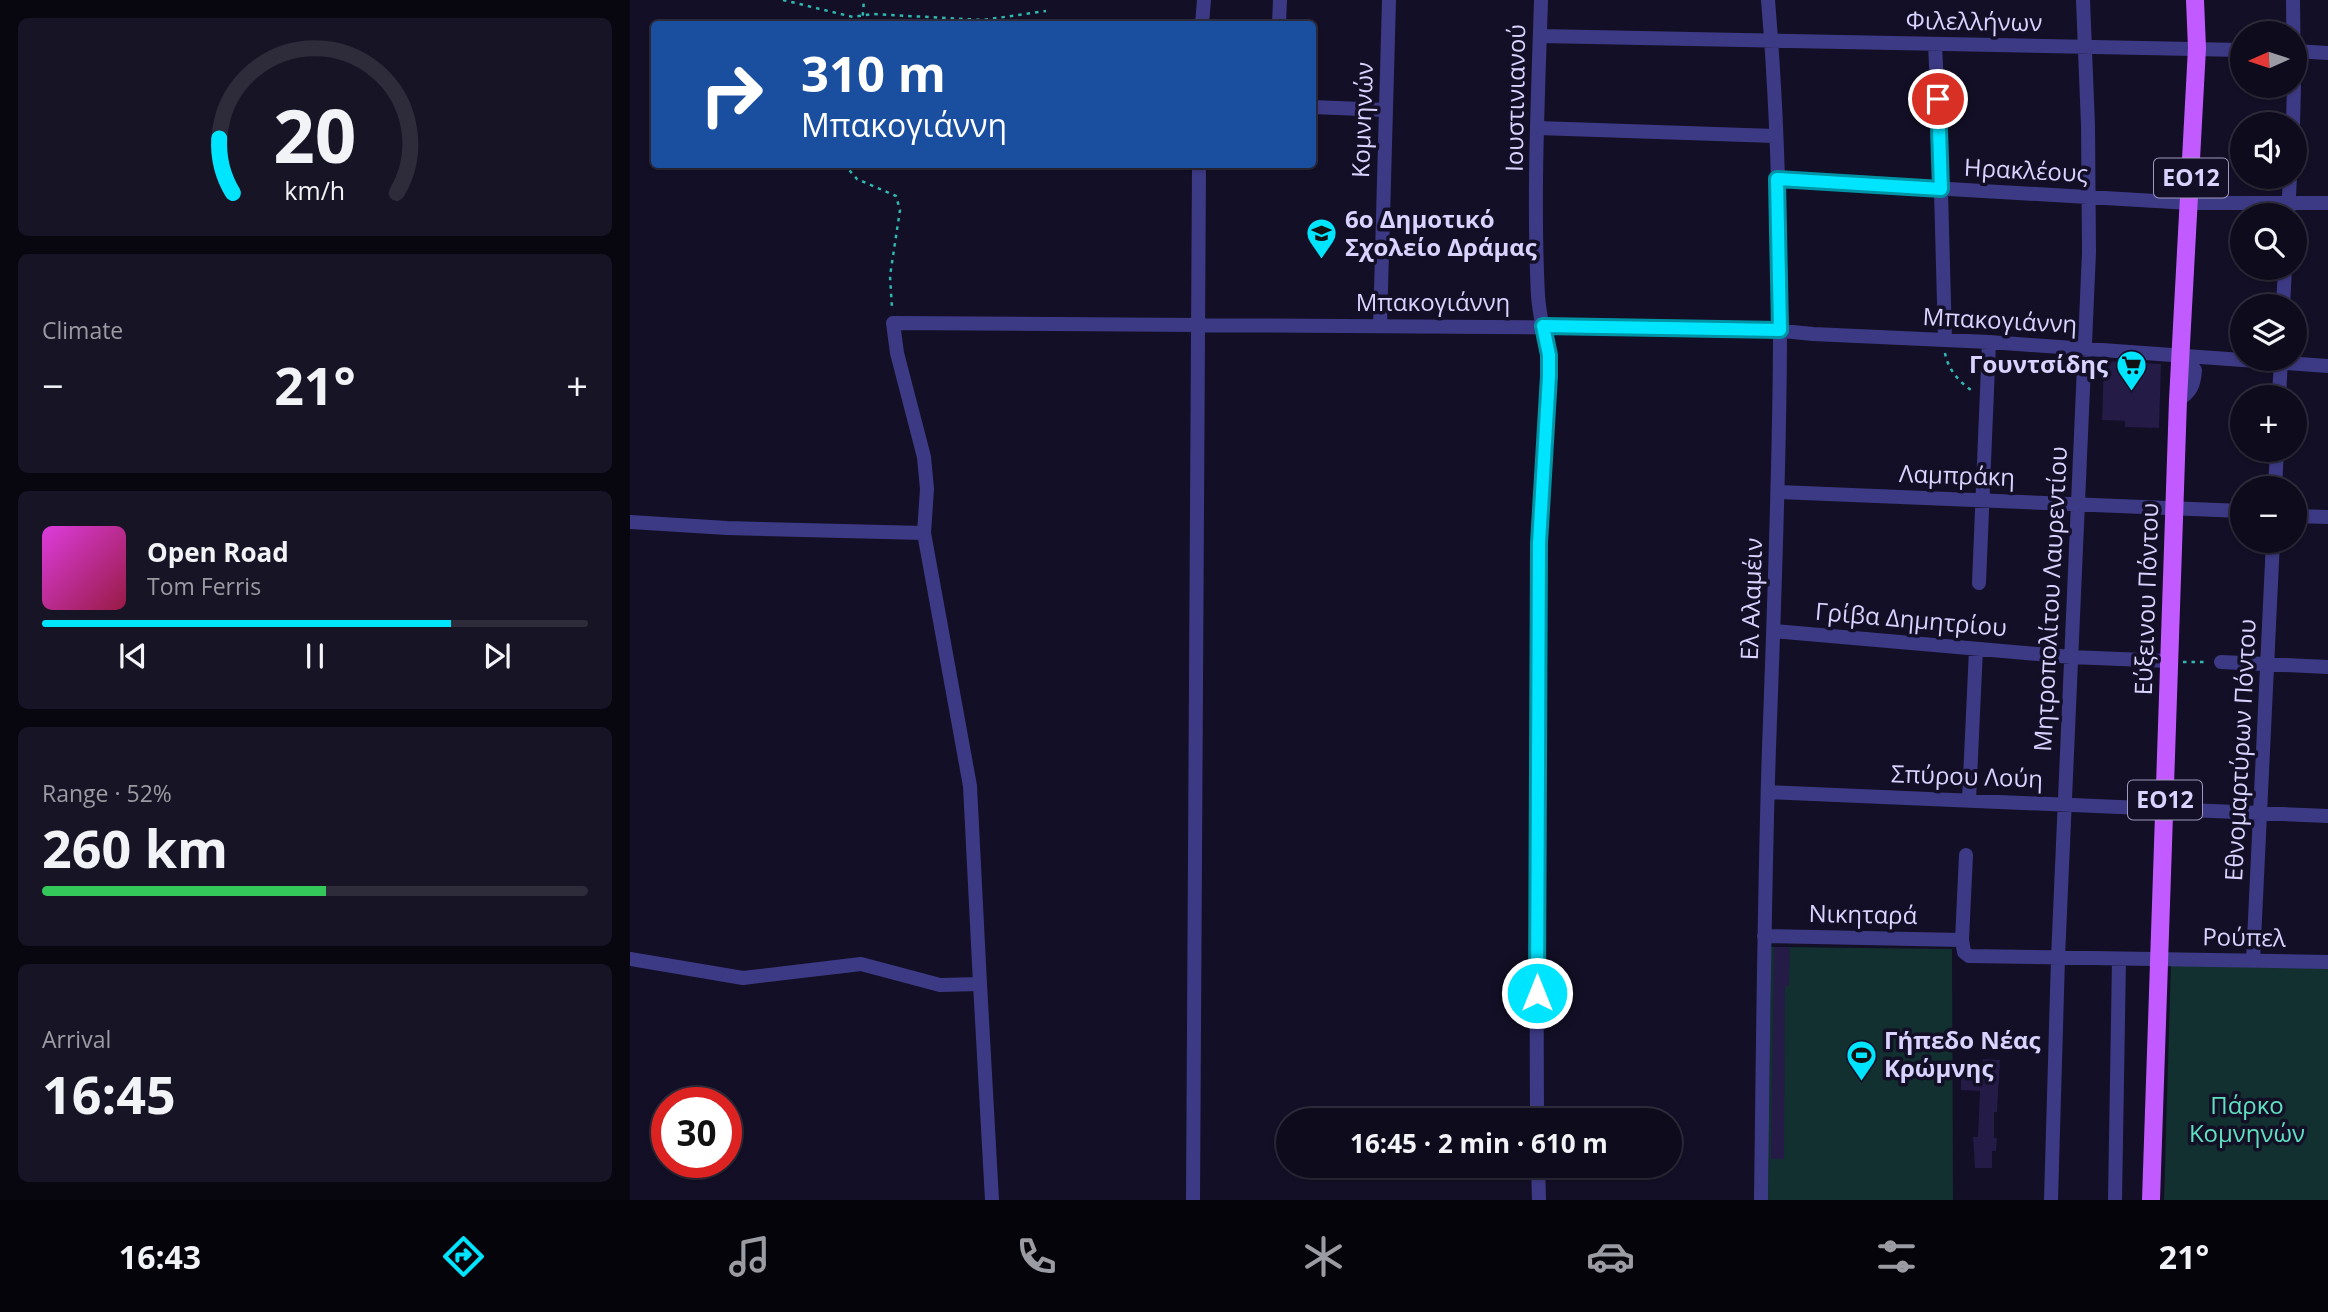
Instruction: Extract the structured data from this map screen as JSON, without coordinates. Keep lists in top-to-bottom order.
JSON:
{
  "streets": {
    "main road": ["ΕΟ12", "Εύξεινου Πόντου"],
    "street": [
      "Φιλελλήνων",
      "Ιουστινιανού",
      "Κομνηνών",
      "Ηρακλέους",
      "Μπακογιάννη",
      "Λαμπράκη",
      "Ελ Αλαμέιν",
      "Μητροπολίτου Λαυρεντίου",
      "Γρίβα Δημητρίου",
      "Εθνομαρτύρων Πόντου",
      "Σπύρου Λούη",
      "Νικηταρά",
      "Ρούπελ"
    ]
  },
  "crossings": [
    ["Φιλελλήνων", "Ιουστινιανού"],
    ["Φιλελλήνων", "Ελ Αλαμέιν"],
    ["Φιλελλήνων", "Μητροπολίτου Λαυρεντίου"],
    ["Φιλελλήνων", "Εύξεινου Πόντου"],
    ["Ιουστινιανού", "Μπακογιάννη"],
    ["Κομνηνών", "Μπακογιάννη"],
    ["Ηρακλέους", "Ελ Αλαμέιν"],
    ["Ηρακλέους", "Μητροπολίτου Λαυρεντίου"],
    ["Ηρακλέους", "Εύξεινου Πόντου"],
    ["Μπακογιάννη", "Ελ Αλαμέιν"],
    ["Μπακογιάννη", "Μητροπολίτου Λαυρεντίου"],
    ["Μπακογιάννη", "Εύξεινου Πόντου"],
    ["Λαμπράκη", "Ελ Αλαμέιν"],
    ["Λαμπράκη", "Μητροπολίτου Λαυρεντίου"],
    ["Λαμπράκη", "Εύξεινου Πόντου"],
    ["Ελ Αλαμέιν", "Γρίβα Δημητρίου"],
    ["Ελ Αλαμέιν", "Σπύρου Λούη"],
    ["Ελ Αλαμέιν", "Νικηταρά"],
    ["Μητροπολίτου Λαυρεντίου", "Γρίβα Δημητρίου"],
    ["Μητροπολίτου Λαυρεντίου", "Σπύρου Λούη"],
    ["Εύξεινου Πόντου", "Γρίβα Δημητρίου"],
    ["Εύξεινου Πόντου", "Σπύρου Λούη"],
    ["Εύξεινου Πόντου", "Ρούπελ"],
    ["Εθνομαρτύρων Πόντου", "Σπύρου Λούη"],
    ["Εθνομαρτύρων Πόντου", "Ρούπελ"]
  ],
  "parks": ["Πάρκο Κομνηνών"],
  "places": {
    "school or university": ["6o Δημοτικό Σχολείο Δράμας"],
    "supermarket": ["Γουντσίδης"],
    "sports": ["Γήπεδο Νέας Κρώμνης"]
  },
  "north": "left",
  "page": {
    "map_buttons": ["+", "−"],
    "turn": ["310 m", "Μπακογιάννη"],
    "tile": [
      "Climate",
      ["Range · 52%", "260 km"],
      ["Arrival", "16:45"]
    ],
    "heat": ["−", "21°", "+"],
    "song": ["Open Road", "Tom Ferris"],
    "limit": "30",
    "trip": "16:45 · 2 min · 610 m",
    "tabs": ["16:43", "21°"],
    "gauge": ["20", "km/h"]
  }
}
